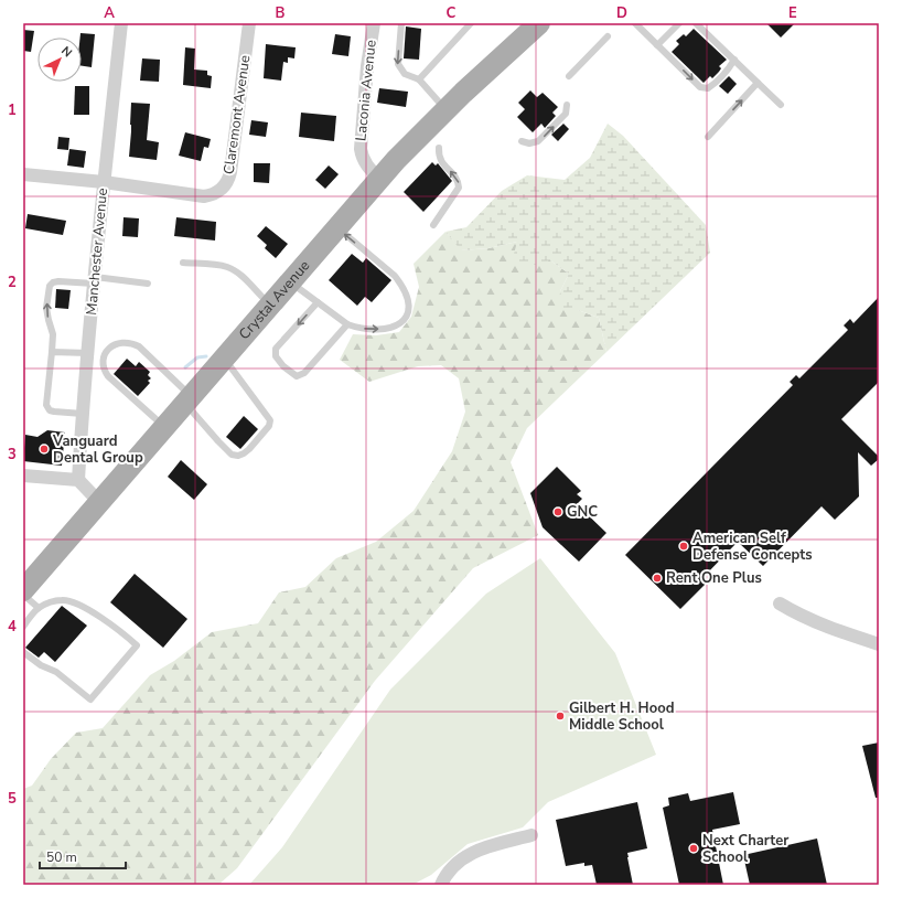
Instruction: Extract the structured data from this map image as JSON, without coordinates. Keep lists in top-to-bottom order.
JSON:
{
  "streets": {
    "main road": ["Crystal Avenue"],
    "street": ["Laconia Avenue", "Claremont Avenue", "Manchester Avenue"]
  },
  "crossings": [
    ["Laconia Avenue", "Crystal Avenue"],
    ["Claremont Avenue", "Manchester Avenue"]
  ],
  "places": [
    "Vanguard Dental Group",
    "GNC",
    "American Self Defense Concepts",
    "Rent One Plus",
    "Gilbert H. Hood Middle School",
    "Next Charter School"
  ],
  "scale_bar": "50 m",
  "north": "top right",
  "grid": {
    "columns": [
      "A",
      "B",
      "C",
      "D",
      "E"
    ],
    "rows": [
      "1",
      "2",
      "3",
      "4",
      "5"
    ]
  }
}
